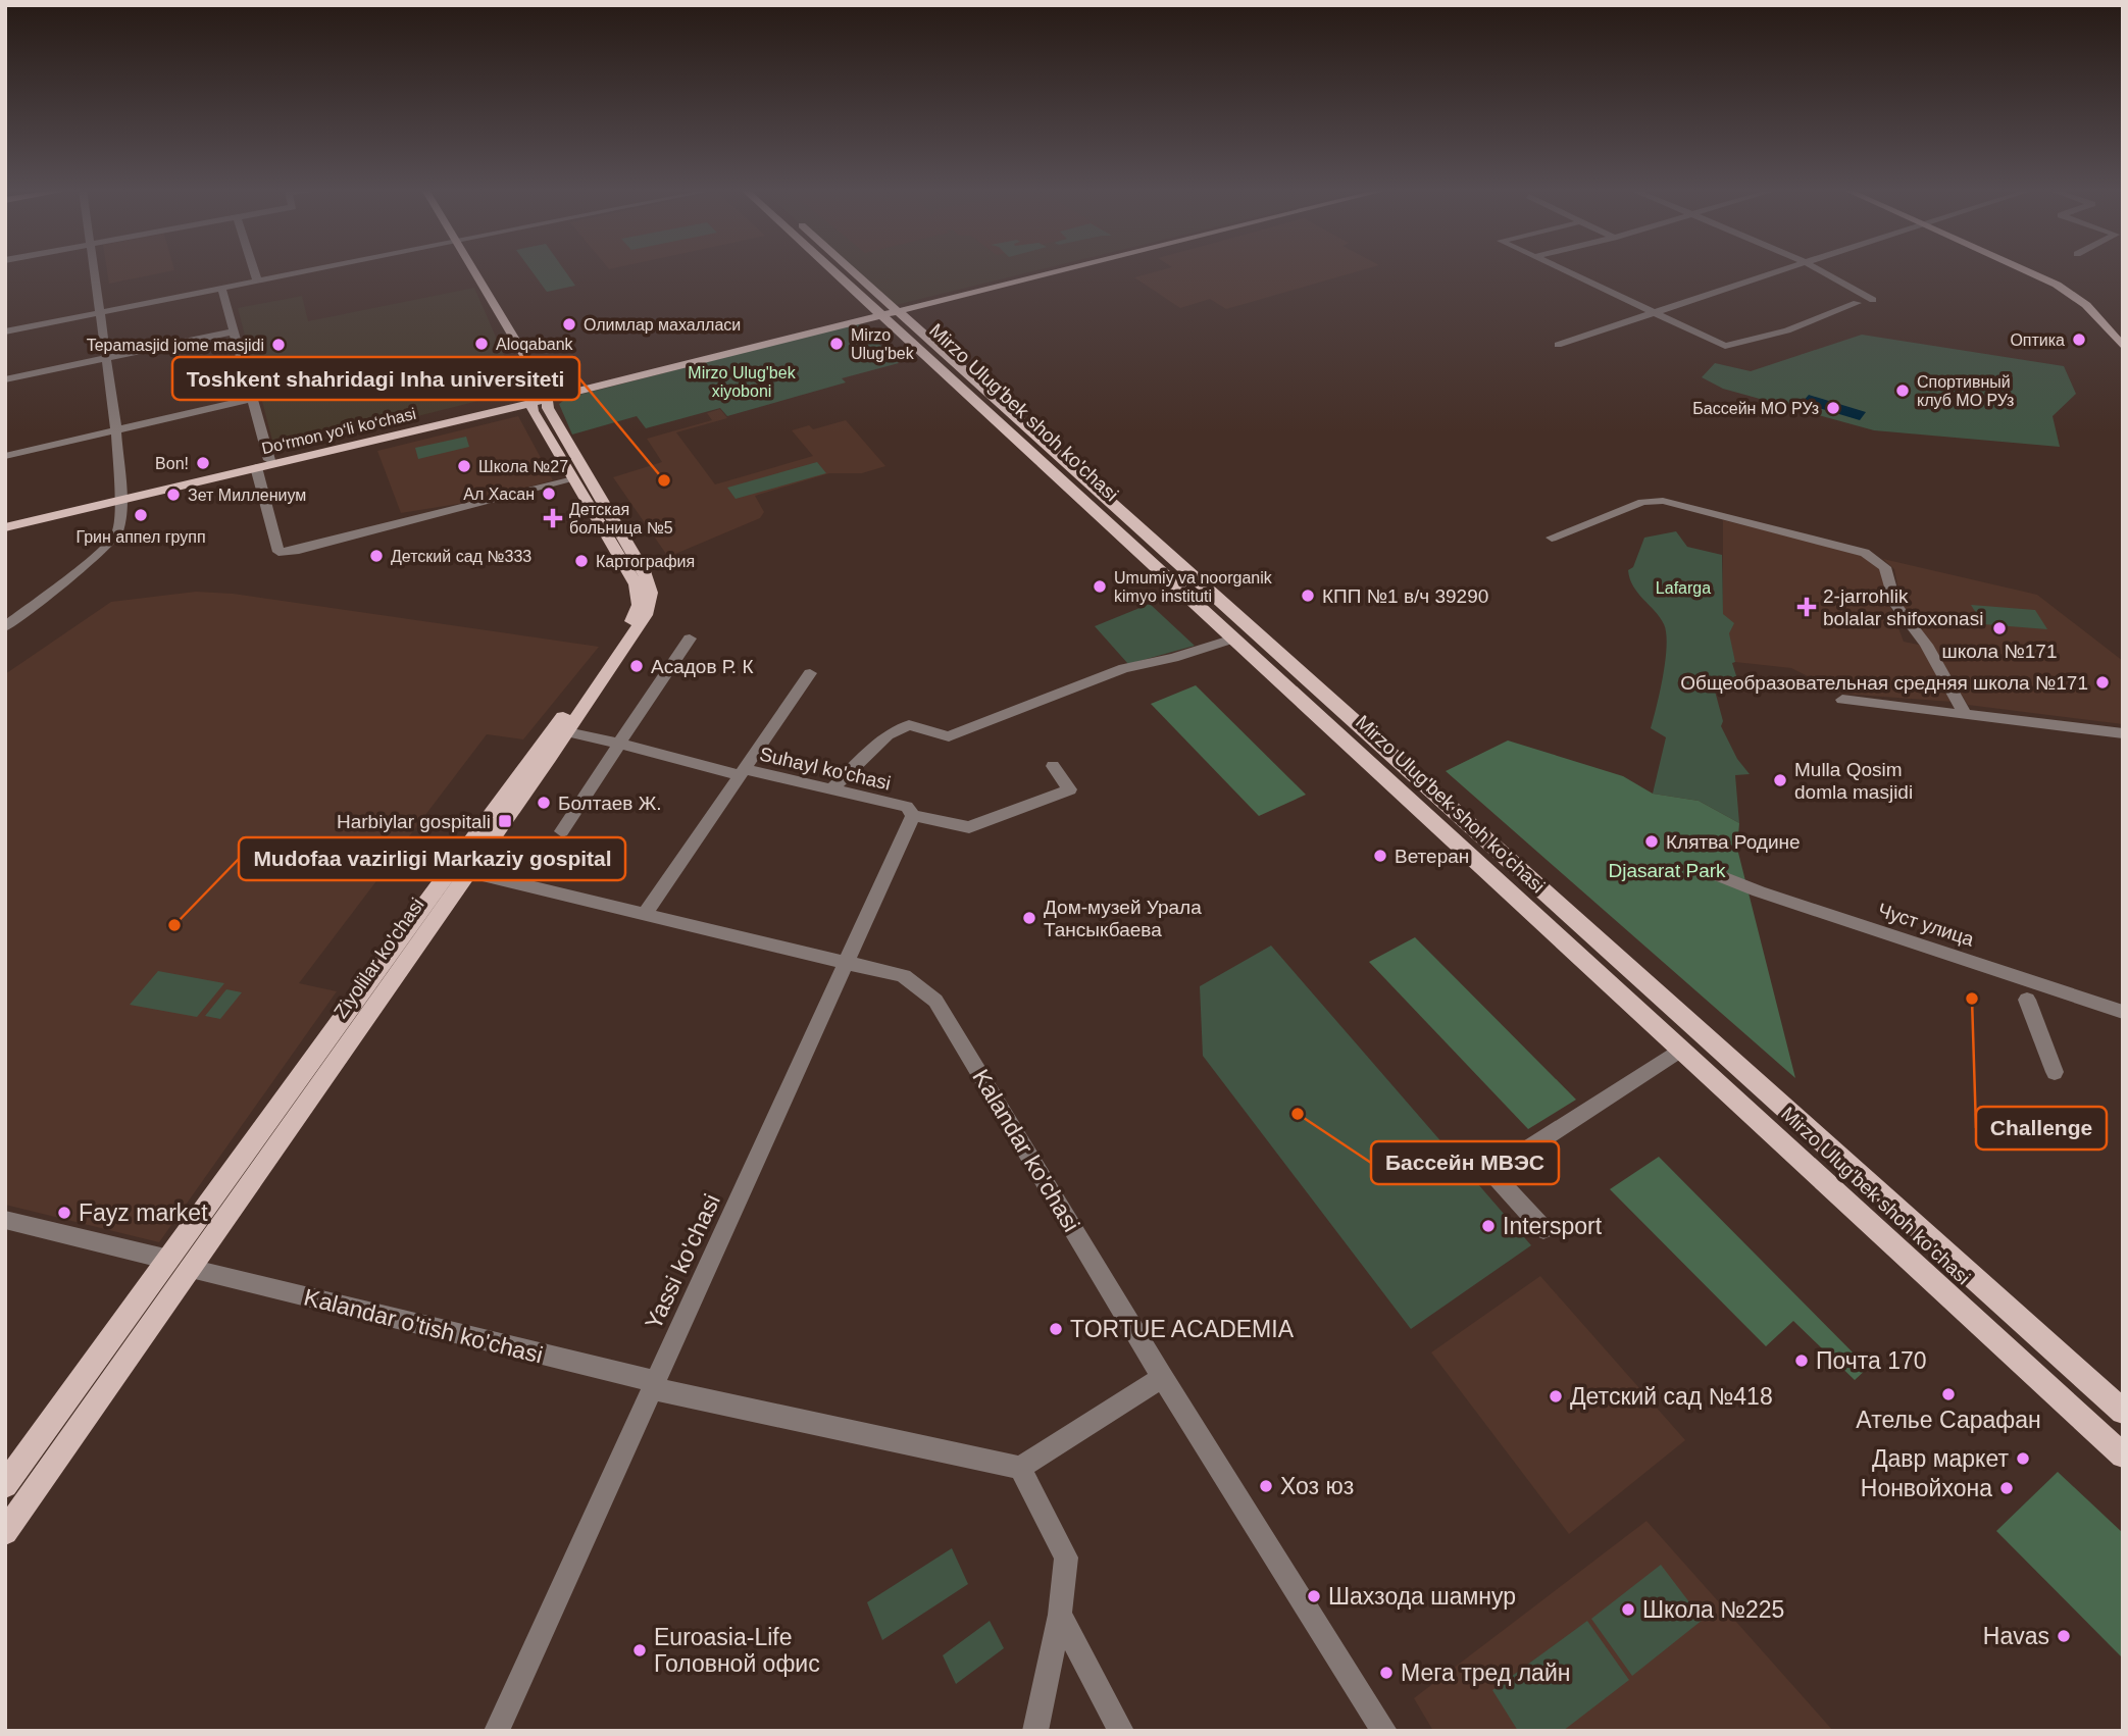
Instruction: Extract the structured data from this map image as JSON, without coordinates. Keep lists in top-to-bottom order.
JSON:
{
  "streets": {
    "main road": ["Mirzo Ulug'bek shoh ko'chasi", "Do‘rmon yo‘li ko‘chasi", "Ziyolilar ko'chasi"],
    "street": [
      "Suhayl ko'chasi",
      "Чуст улица",
      "Kalandar ko'chasi",
      "Yassi ko'chasi",
      "Kalandar o'tish ko'chasi"
    ]
  },
  "crossings": [
    ["Mirzo Ulug'bek shoh ko'chasi", "Do‘rmon yo‘li ko‘chasi"],
    ["Do‘rmon yo‘li ko‘chasi", "Ziyolilar ko'chasi"],
    ["Suhayl ko'chasi", "Ziyolilar ko'chasi"],
    ["Suhayl ko'chasi", "Kalandar ko'chasi"],
    ["Suhayl ko'chasi", "Yassi ko'chasi"],
    ["Ziyolilar ko'chasi", "Kalandar ko'chasi"],
    ["Ziyolilar ko'chasi", "Kalandar o'tish ko'chasi"],
    ["Kalandar ko'chasi", "Yassi ko'chasi"],
    ["Yassi ko'chasi", "Kalandar o'tish ko'chasi"]
  ],
  "parks": ["Mirzo Ulug'bek xiyoboni", "Lafarga", "Djasarat Park"],
  "places": {
    "other": [
      "Олимлар махалласи",
      "Оптика",
      "Aloqabank",
      "Mirzo Ulug'bek",
      "Tepamasjid jome masjidi",
      "Спортивный клуб МО РУз",
      "Бассейн МО РУз",
      "Bon!",
      "Школа №27",
      "Toshkent shahridagi Inha universiteti",
      "Ал Хасан",
      "Зет Миллениум",
      "Грин аппел групп",
      "Детский сад №333",
      "Картография",
      "Umumiy va noorganik kimyo instituti",
      "КПП №1 в/ч 39290",
      "школа №171",
      "Асадов Р. К",
      "Общеобразовательная средняя школа №171",
      "Mulla Qosim domla masjidi",
      "Болтаев Ж.",
      "Клятва Родине",
      "Ветеран",
      "Дом-музей Урала Тансыкбаева",
      "Mudofaa vazirligi Markaziy gospital",
      "Challenge",
      "Бассейн МВЭС",
      "Fayz market",
      "Intersport",
      "TORTUE ACADEMIA",
      "Почта 170",
      "Ателье Сарафан",
      "Детский сад №418",
      "Давр маркет",
      "Хоз юз",
      "Нонвойхона",
      "Шахзода шамнур",
      "Школа №225",
      "Havas",
      "Euroasia-Life Головной офис",
      "Мега тред лайн"
    ],
    "health": ["Детская больница №5", "2-jarrohlik bolalar shifoxonasi"],
    "transit": ["Harbiylar gospitali"]
  }
}
